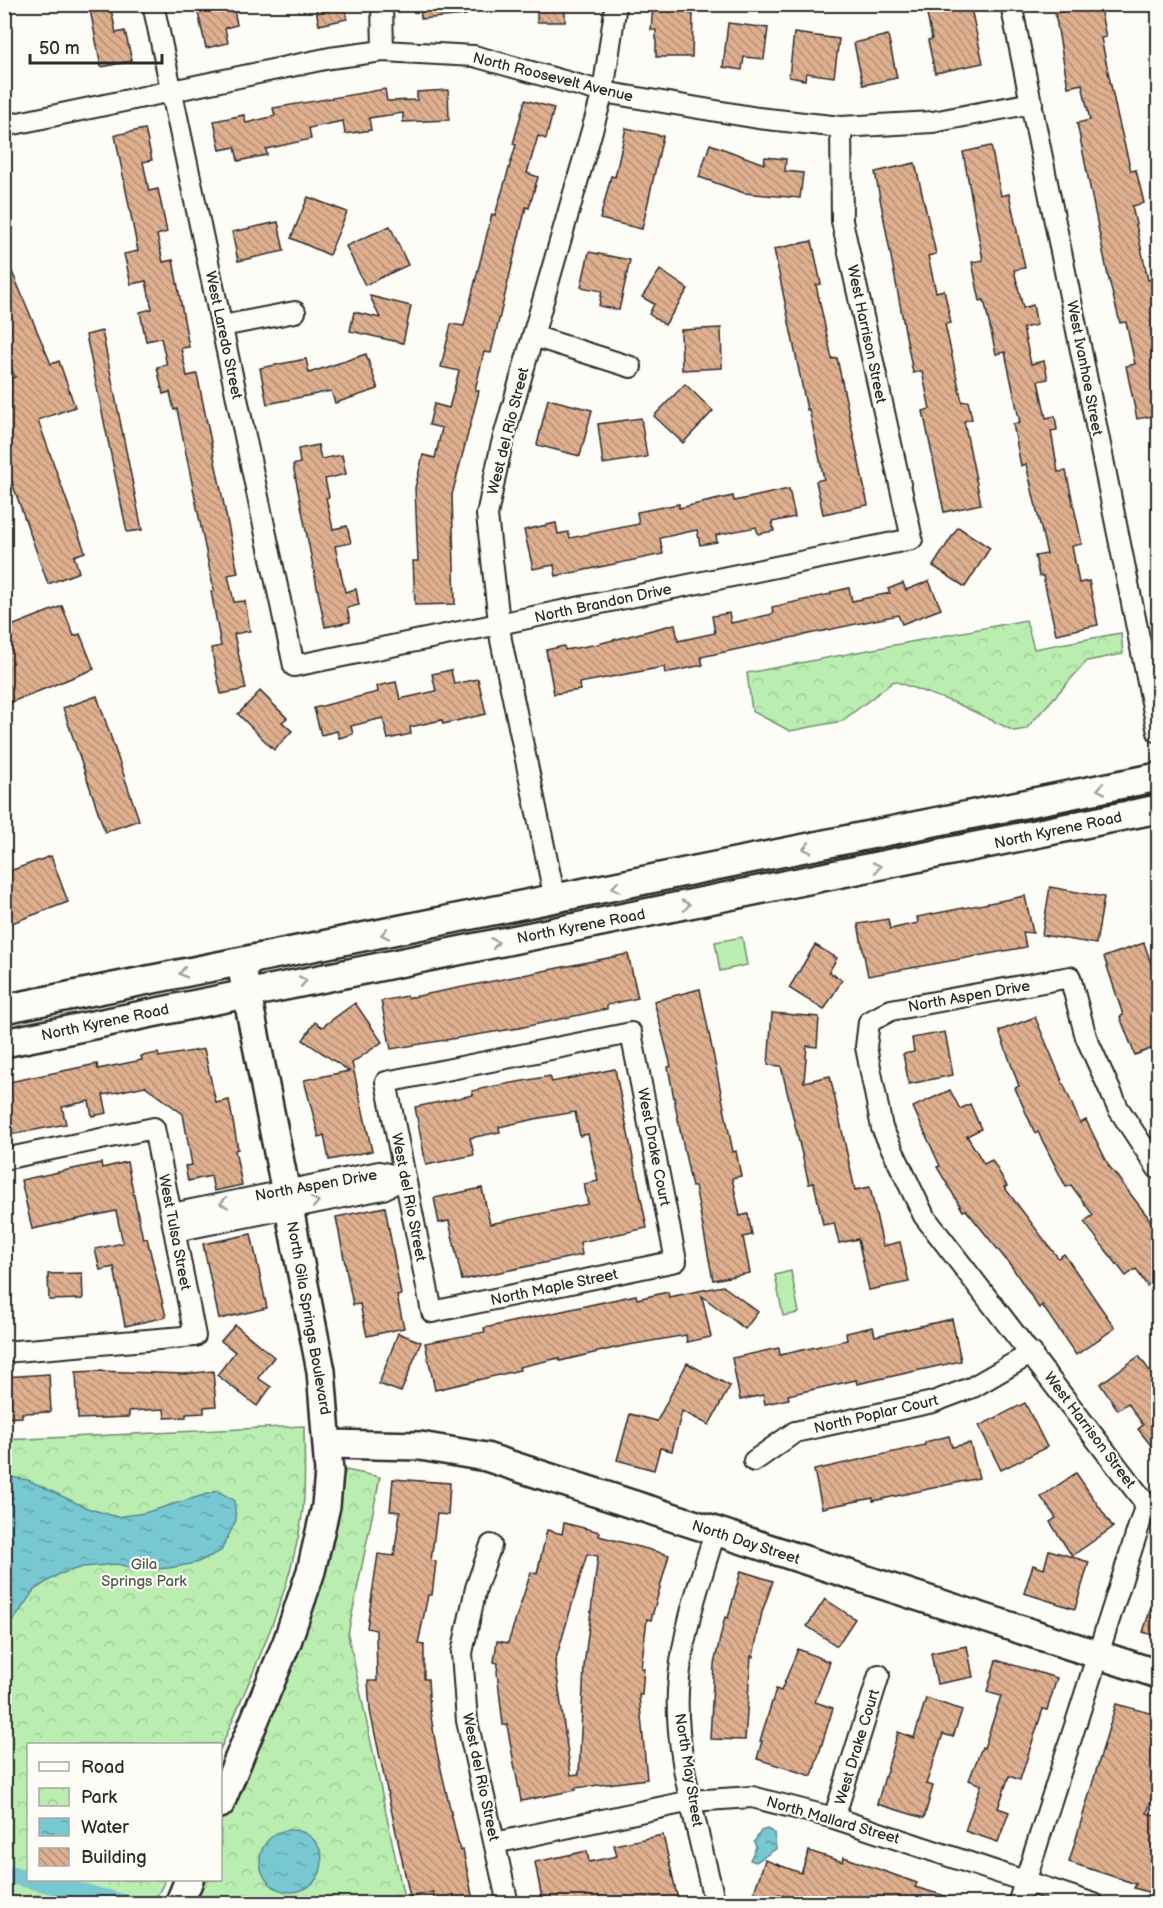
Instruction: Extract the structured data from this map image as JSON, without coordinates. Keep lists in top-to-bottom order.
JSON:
{
  "streets": {
    "main road": ["North Kyrene Road", "North Gila Springs Boulevard", "North Day Street"],
    "street": [
      "North Roosevelt Avenue",
      "West Harrison Street",
      "West Laredo Street",
      "West Ivanhoe Street",
      "West del Rio Street",
      "North Brandon Drive",
      "North Aspen Drive",
      "West Drake Court",
      "West Tulsa Street",
      "North Maple Street",
      "North Poplar Court",
      "North May Street",
      "North Mallard Street"
    ]
  },
  "crossings": [
    ["North Roosevelt Avenue", "West Harrison Street"],
    ["North Roosevelt Avenue", "West Laredo Street"],
    ["North Roosevelt Avenue", "West Ivanhoe Street"],
    ["North Roosevelt Avenue", "West del Rio Street"],
    ["West Harrison Street", "North Brandon Drive"],
    ["West Harrison Street", "North Aspen Drive"],
    ["West Harrison Street", "North Poplar Court"],
    ["West Harrison Street", "North Day Street"],
    ["West Harrison Street", "North Mallard Street"],
    ["West Laredo Street", "North Brandon Drive"],
    ["West del Rio Street", "North Brandon Drive"],
    ["West del Rio Street", "North Kyrene Road"],
    ["West del Rio Street", "North Aspen Drive"],
    ["West del Rio Street", "West Drake Court"],
    ["West del Rio Street", "North Maple Street"],
    ["West del Rio Street", "North Mallard Street"],
    ["North Kyrene Road", "North Gila Springs Boulevard"],
    ["North Aspen Drive", "West Tulsa Street"],
    ["North Aspen Drive", "North Gila Springs Boulevard"],
    ["West Drake Court", "North Maple Street"],
    ["West Drake Court", "North Mallard Street"],
    ["North Gila Springs Boulevard", "North Day Street"],
    ["North Day Street", "North May Street"],
    ["North May Street", "North Mallard Street"]
  ],
  "parks": ["Gila Springs Park"],
  "legend": [
    "Road",
    "Park",
    "Water",
    "Building"
  ],
  "scale_bar": "50 m"
}
